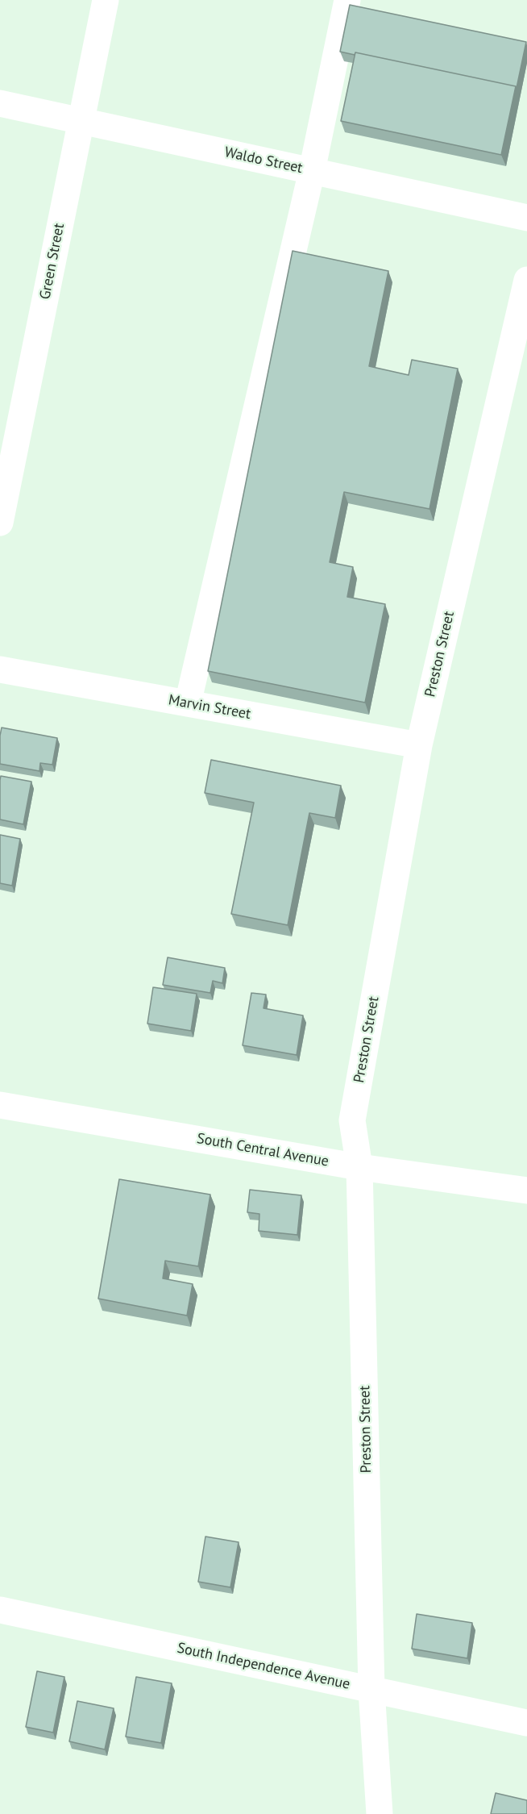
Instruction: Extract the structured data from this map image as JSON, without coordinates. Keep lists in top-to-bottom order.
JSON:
{
  "streets": {
    "street": [
      "Waldo Street",
      "Green Street",
      "Preston Street",
      "Marvin Street",
      "South Central Avenue",
      "South Independence Avenue"
    ]
  },
  "crossings": [
    ["Waldo Street", "Green Street"],
    ["Preston Street", "Marvin Street"],
    ["Preston Street", "South Central Avenue"],
    ["Preston Street", "South Independence Avenue"]
  ]
}
